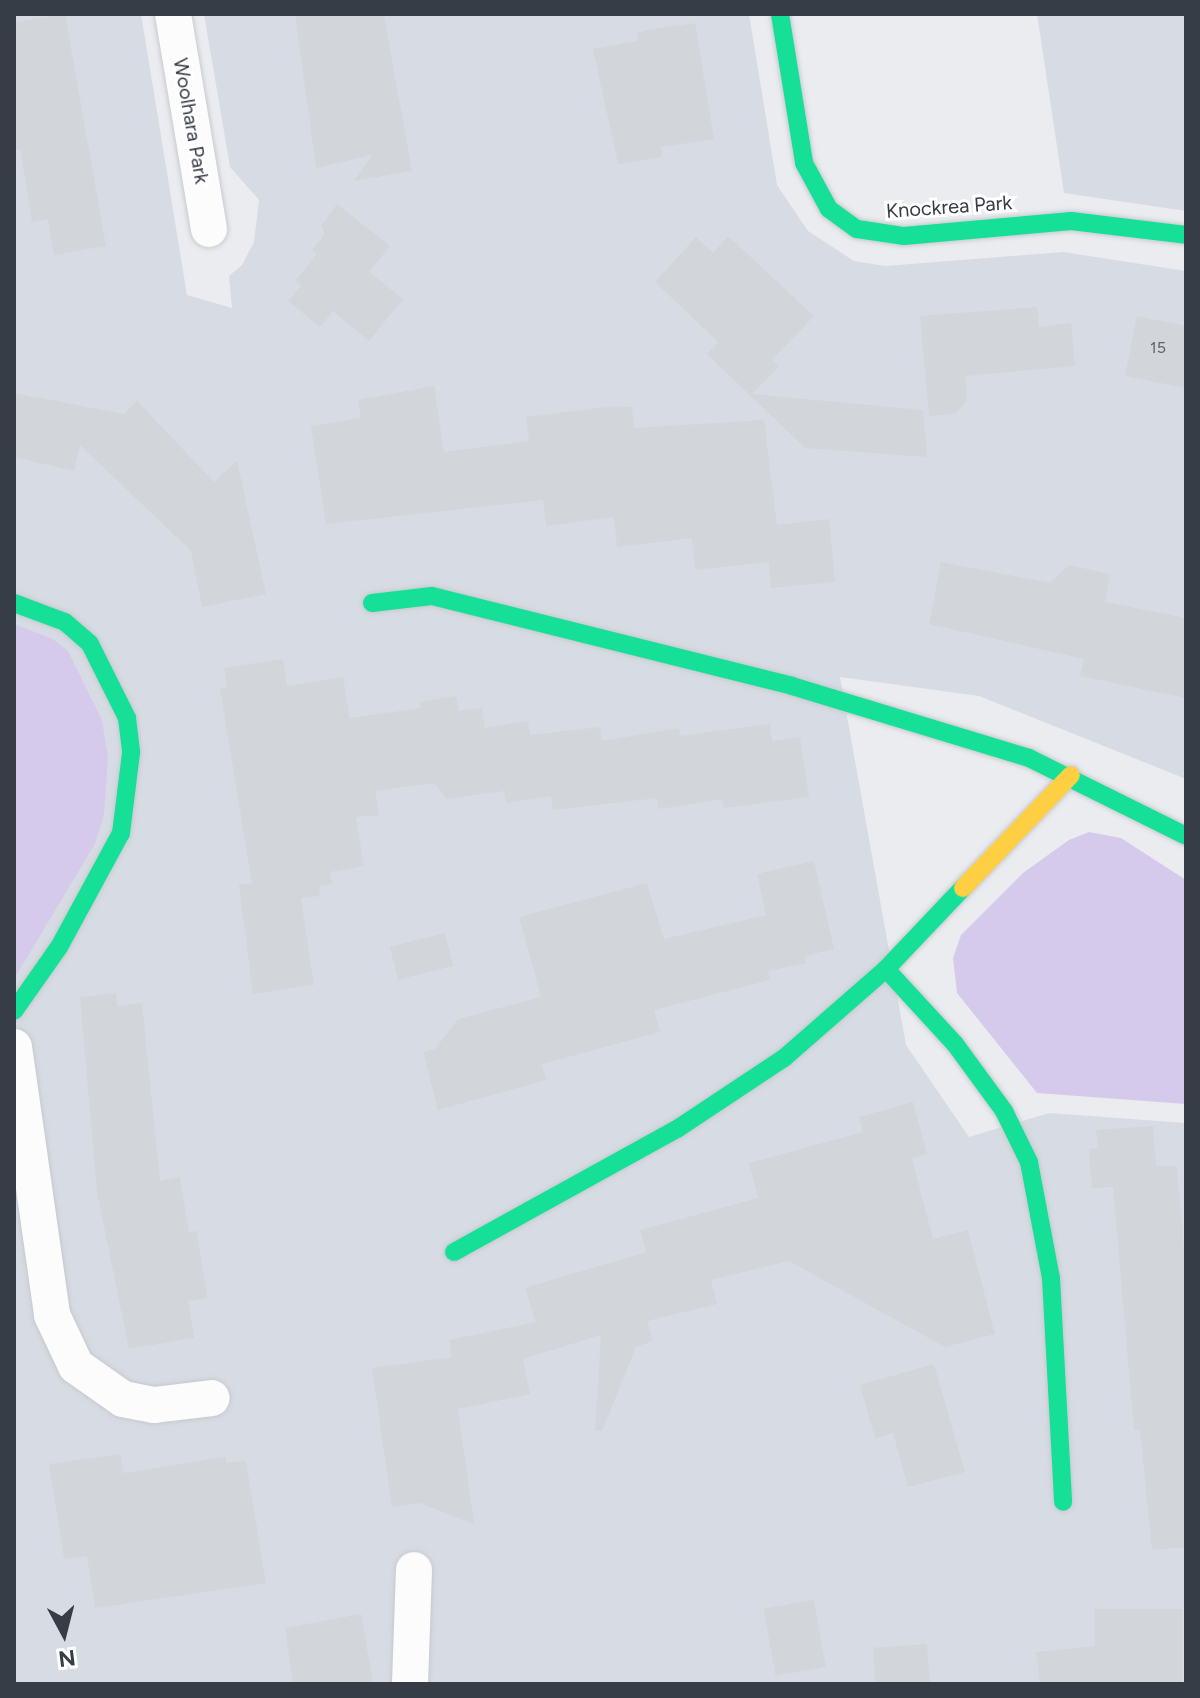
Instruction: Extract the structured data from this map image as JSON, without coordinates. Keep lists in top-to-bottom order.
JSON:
{
  "streets": {
    "street": ["Woolhara Park", "Knockrea Park"]
  },
  "house_numbers": ["15"],
  "north": "bottom"
}
